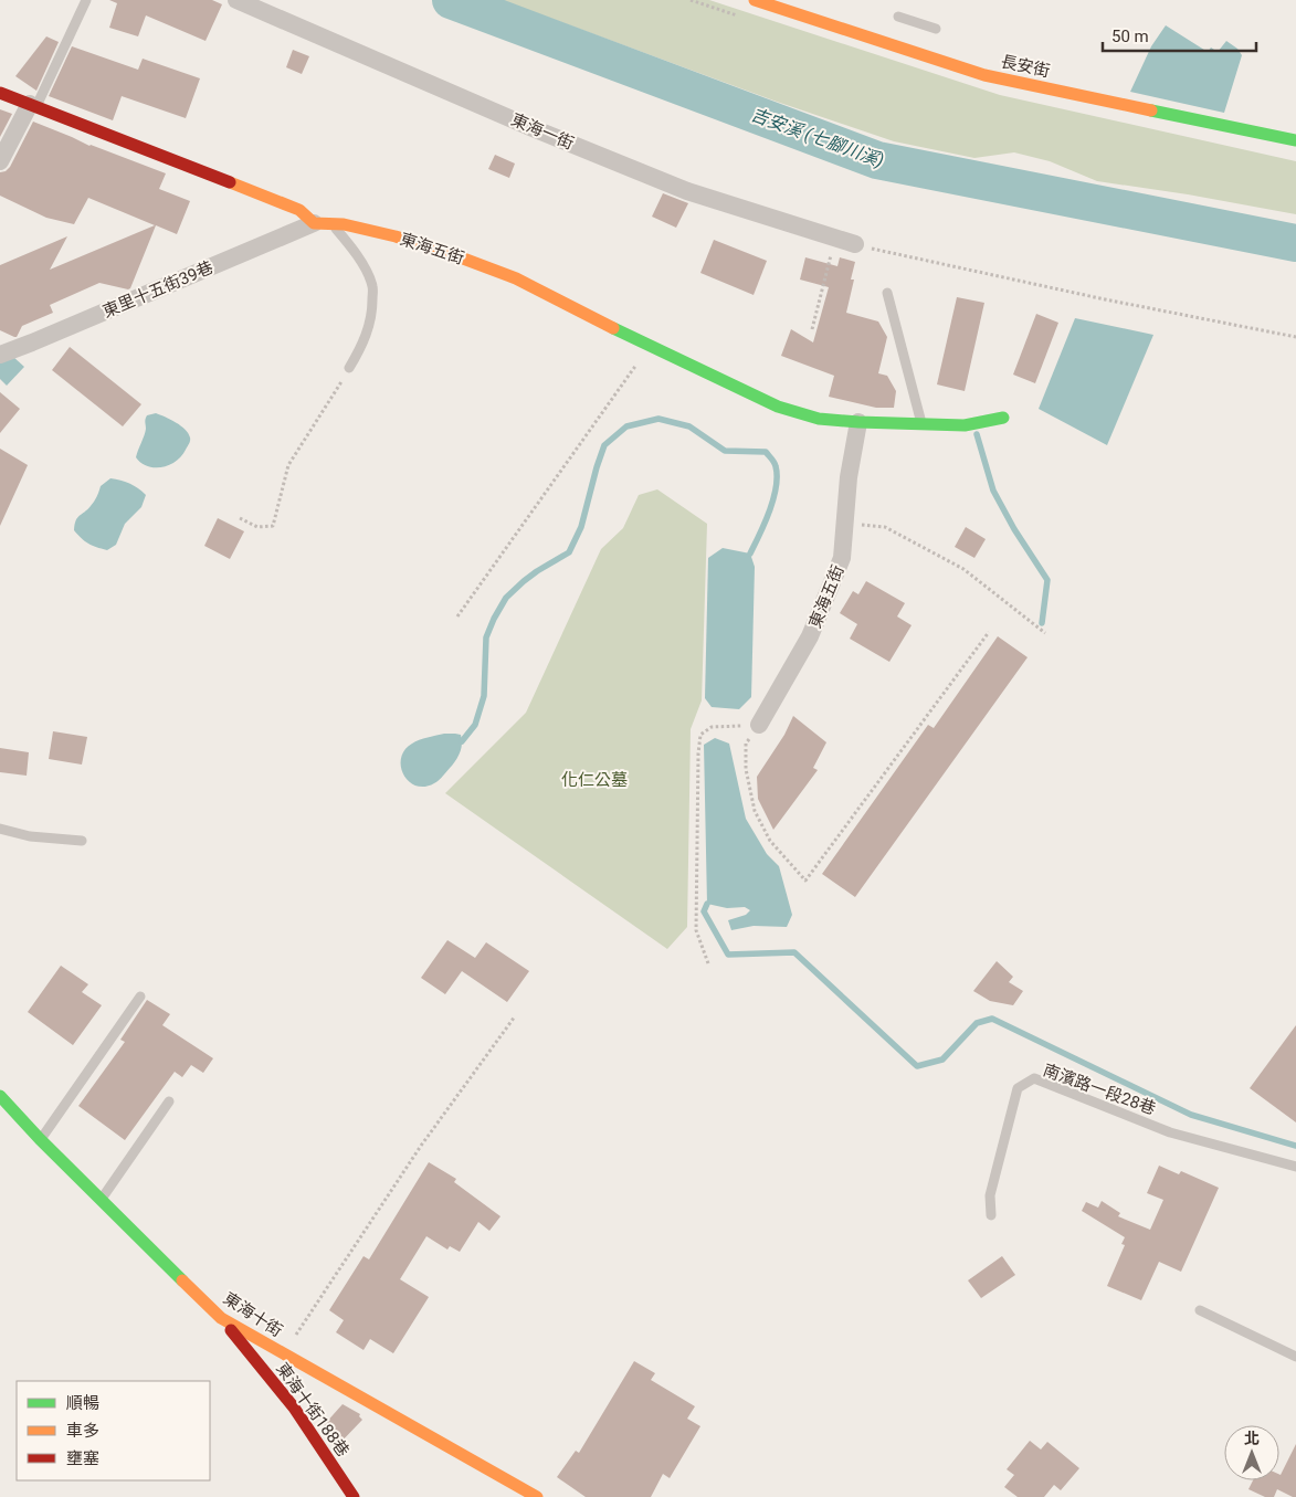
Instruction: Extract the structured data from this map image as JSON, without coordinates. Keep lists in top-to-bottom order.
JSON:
{
  "streets": {
    "street": [
      "長安街",
      "東海一街",
      "東海五街",
      "東里十五街39巷",
      "東海十街",
      "東海十街188巷"
    ],
    "lane": ["南濱路一段28巷"]
  },
  "crossings": [
    ["東海五街", "東里十五街39巷"],
    ["東海十街", "東海十街188巷"]
  ],
  "water": ["吉安溪 (七腳川溪)"],
  "parks": ["化仁公墓"],
  "legend": ["順暢", "車多", "壅塞"],
  "scale_bar": "50 m",
  "north": "top"
}
